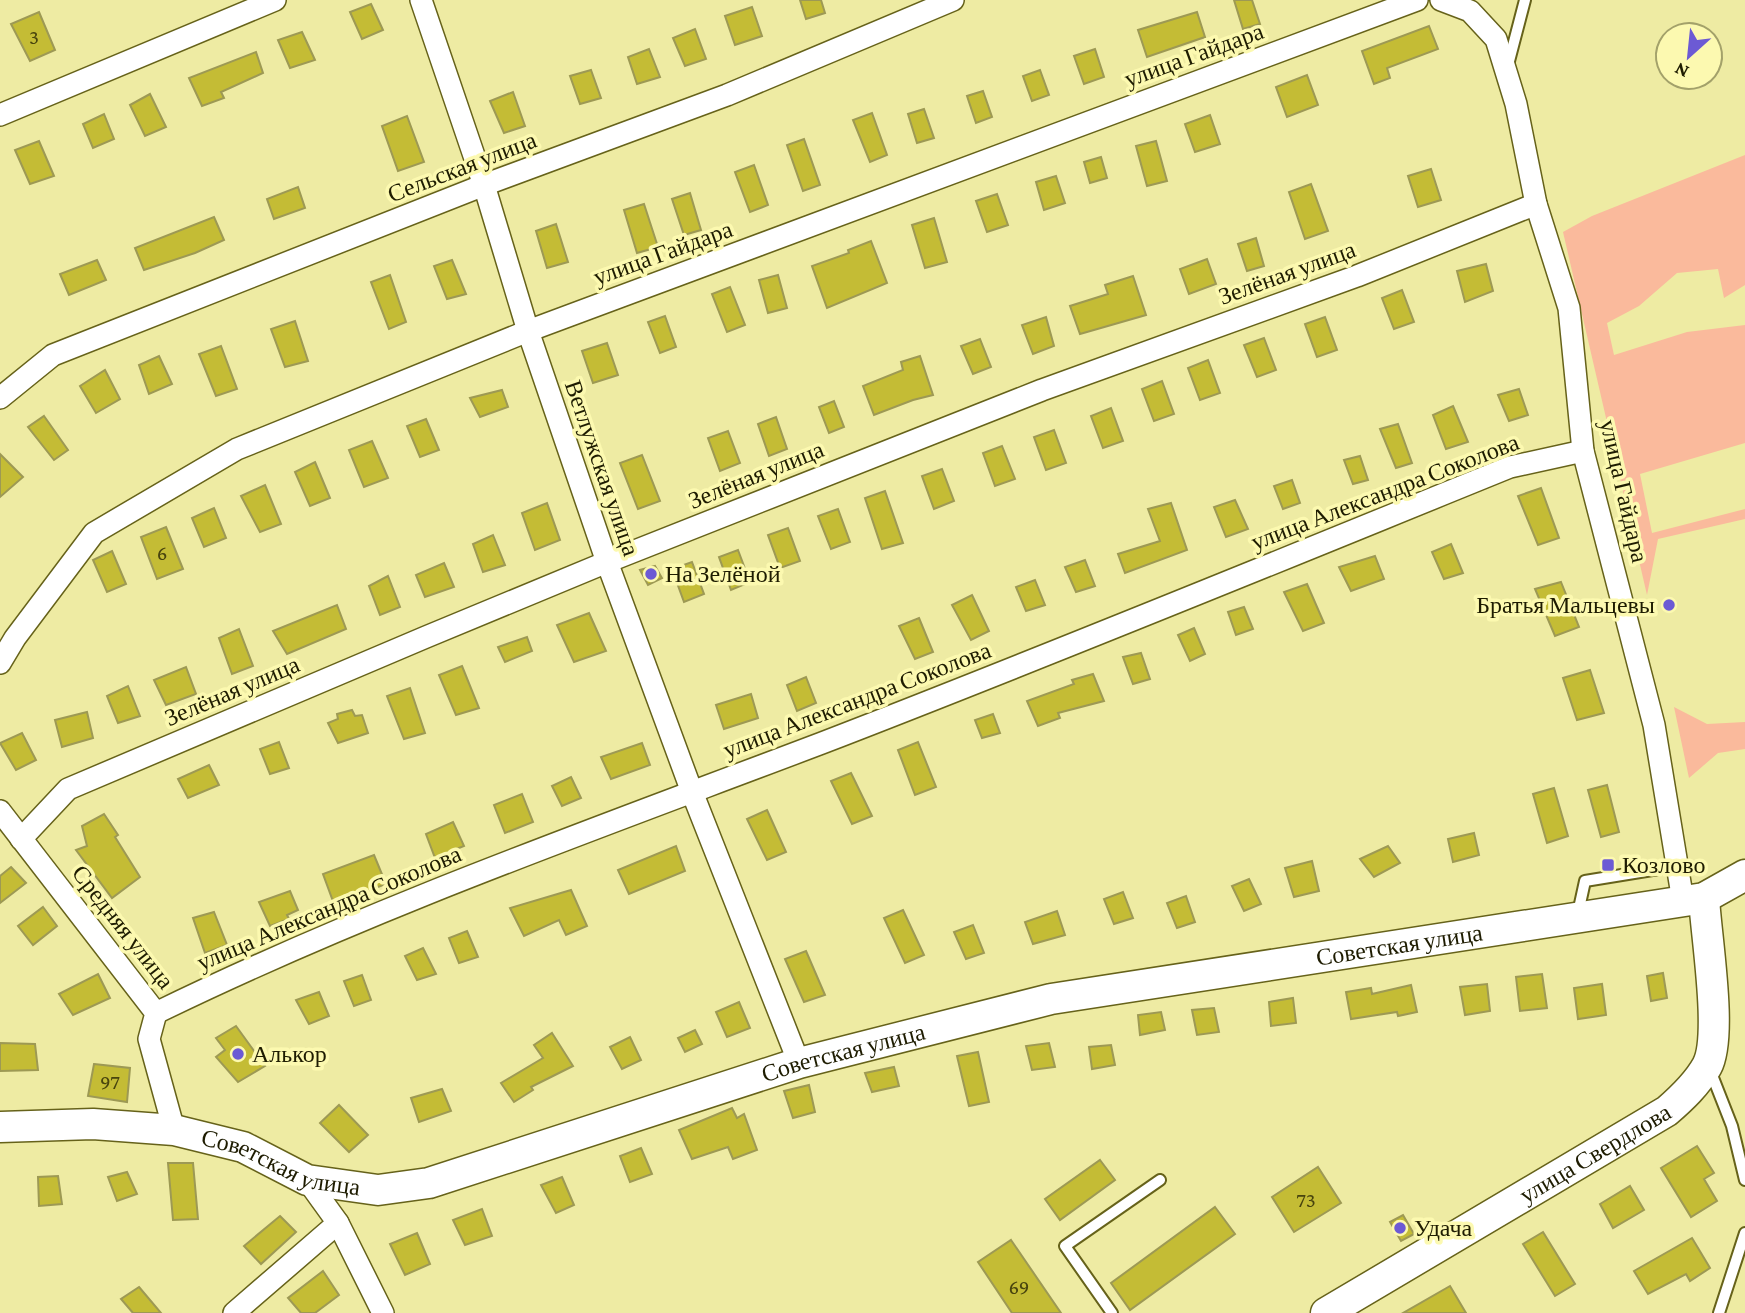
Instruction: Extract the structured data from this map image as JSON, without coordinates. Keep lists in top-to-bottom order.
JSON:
{
  "streets": {
    "street": [
      "улица Гайдара",
      "Сельская улица",
      "Зелёная улица",
      "Ветлужская улица",
      "улица Александра Соколова",
      "Средняя улица",
      "Советская улица",
      "улица Свердлова"
    ]
  },
  "crossings": [
    ["улица Гайдара", "Зелёная улица"],
    ["улица Гайдара", "Ветлужская улица"],
    ["улица Гайдара", "улица Александра Соколова"],
    ["улица Гайдара", "Советская улица"],
    ["улица Гайдара", "улица Свердлова"],
    ["Сельская улица", "Ветлужская улица"],
    ["Зелёная улица", "Ветлужская улица"],
    ["Зелёная улица", "Средняя улица"],
    ["Ветлужская улица", "улица Александра Соколова"],
    ["Ветлужская улица", "Советская улица"],
    ["улица Александра Соколова", "Средняя улица"],
    ["Средняя улица", "Советская улица"],
    ["Советская улица", "улица Свердлова"]
  ],
  "places": {
    "other": [
      "На Зелёной",
      "Братья Мальцевы",
      "Алькор",
      "Удача"
    ],
    "transit": ["Козлово"]
  },
  "house_numbers": [
    "3",
    "6",
    "97",
    "73",
    "69"
  ],
  "north": "bottom left"
}
